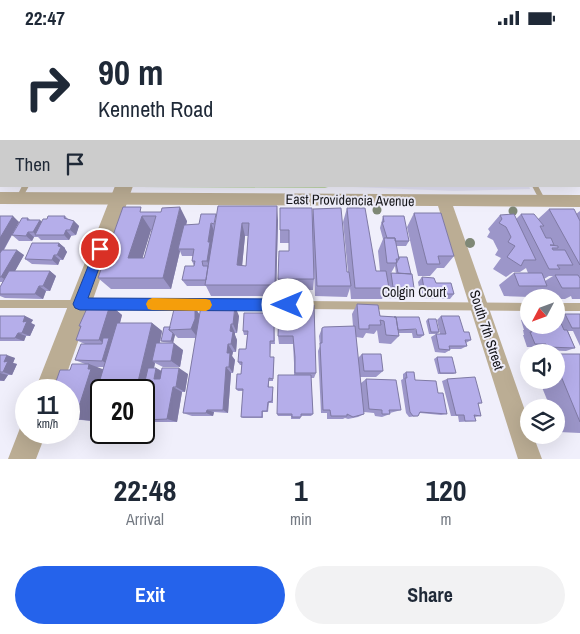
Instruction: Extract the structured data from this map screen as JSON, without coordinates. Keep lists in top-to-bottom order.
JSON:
{
  "streets": {
    "street": ["East Providencia Avenue", "South 7th Street"],
    "lane": ["Colgin Court"]
  },
  "crossings": [
    ["East Providencia Avenue", "South 7th Street"],
    ["Colgin Court", "South 7th Street"]
  ],
  "north": "bottom left",
  "page": {
    "status": "22:47",
    "turn": ["90 m", "Kenneth Road"],
    "then": "Then",
    "speed": "11 km/h",
    "limit": "20",
    "eta": [
      "22:48",
      "Arrival",
      "1",
      "min",
      "120",
      "m"
    ],
    "buttons": ["Exit", "Share"]
  }
}
